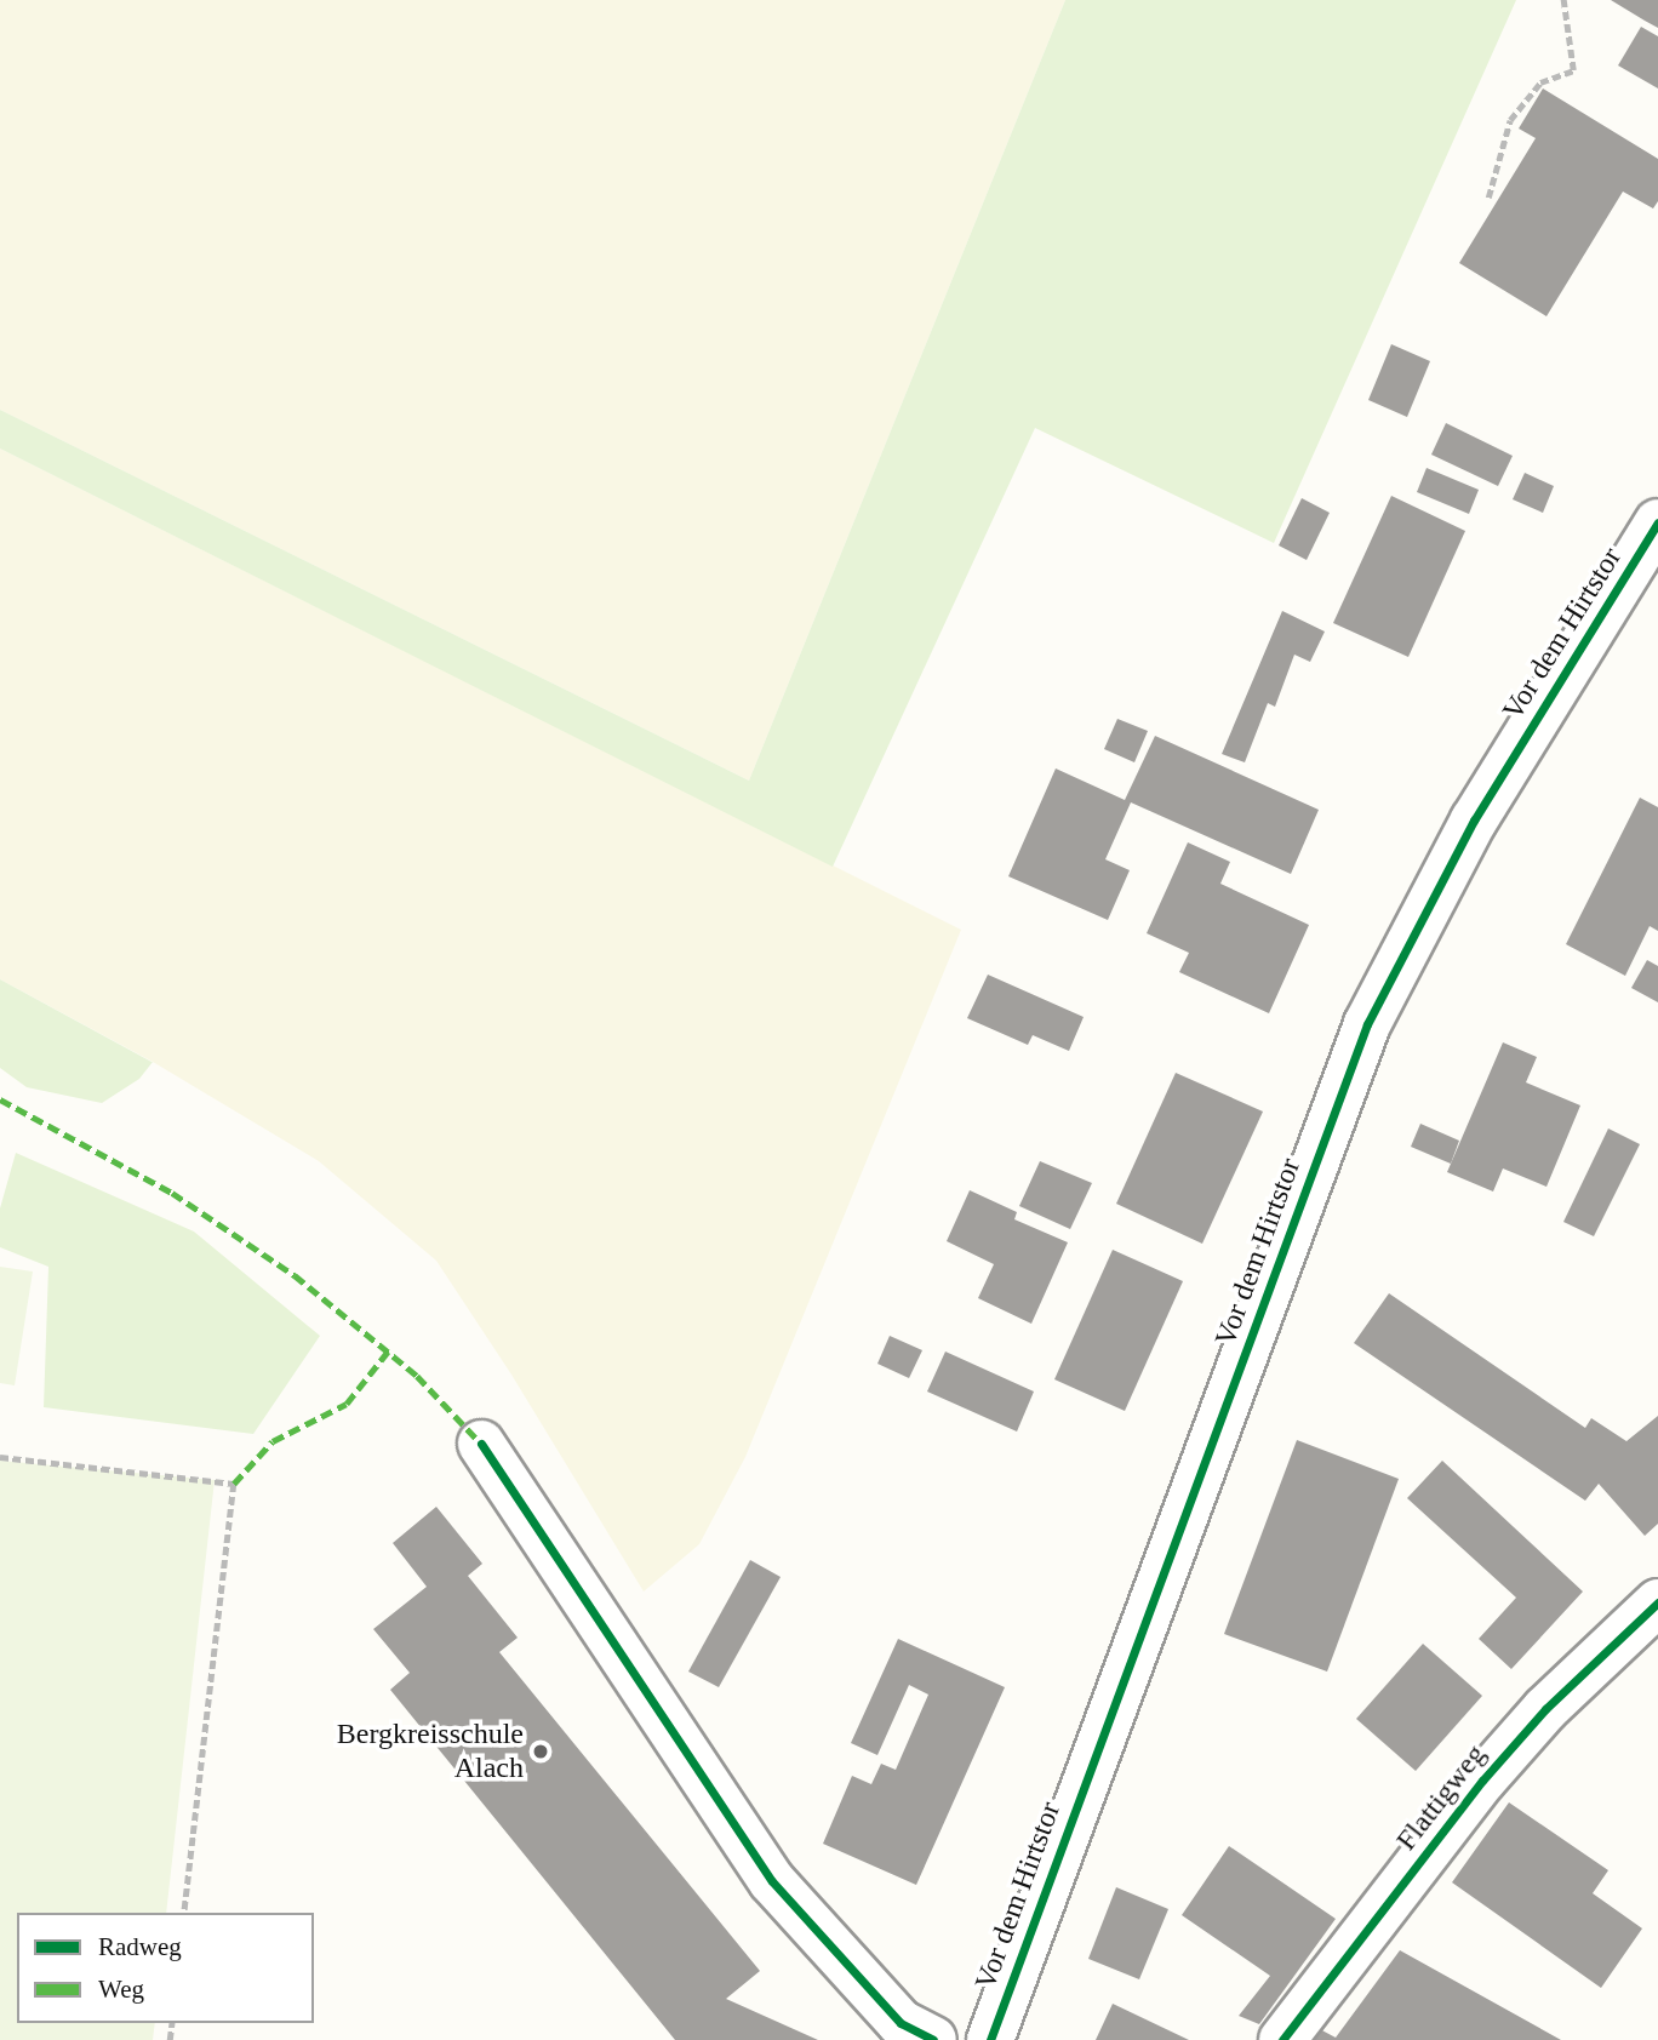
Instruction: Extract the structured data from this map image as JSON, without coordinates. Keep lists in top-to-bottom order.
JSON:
{
  "streets": {
    "street": ["Vor dem Hirtstor", "Flattigweg"]
  },
  "places": ["Bergkreisschule Alach"],
  "legend": ["Radweg", "Weg"]
}
